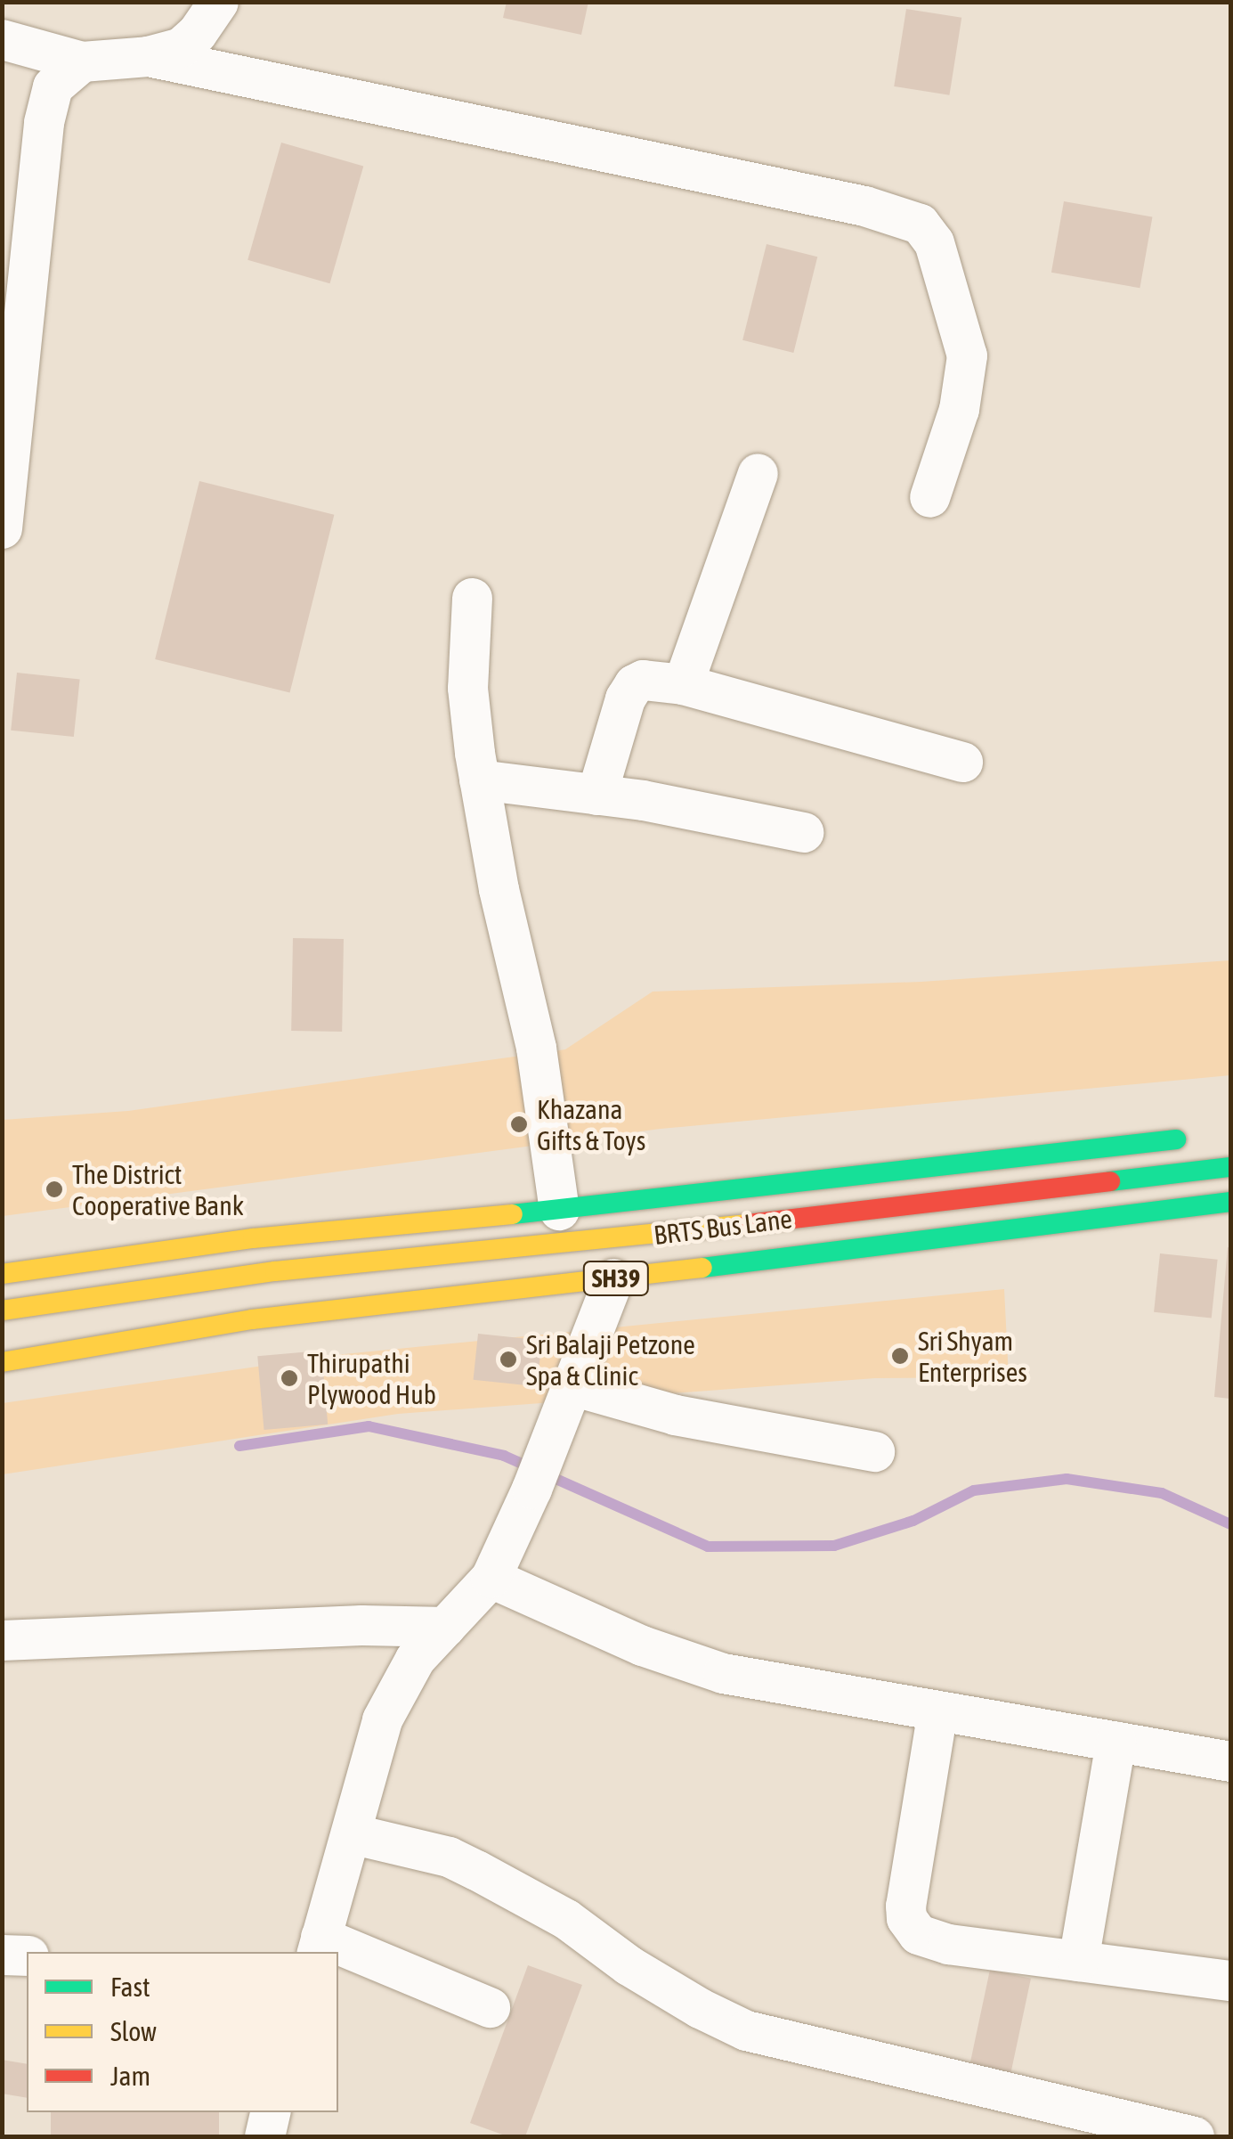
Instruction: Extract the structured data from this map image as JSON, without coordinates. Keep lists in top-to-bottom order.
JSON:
{
  "streets": {
    "main road": ["BRTS Bus Lane", "SH39"]
  },
  "places": [
    "Khazana Gifts & Toys",
    "The District Cooperative Bank",
    "Sri Shyam Enterprises",
    "Sri Balaji Petzone Spa & Clinic",
    "Thirupathi Plywood Hub"
  ],
  "legend": ["Fast", "Slow", "Jam"]
}
